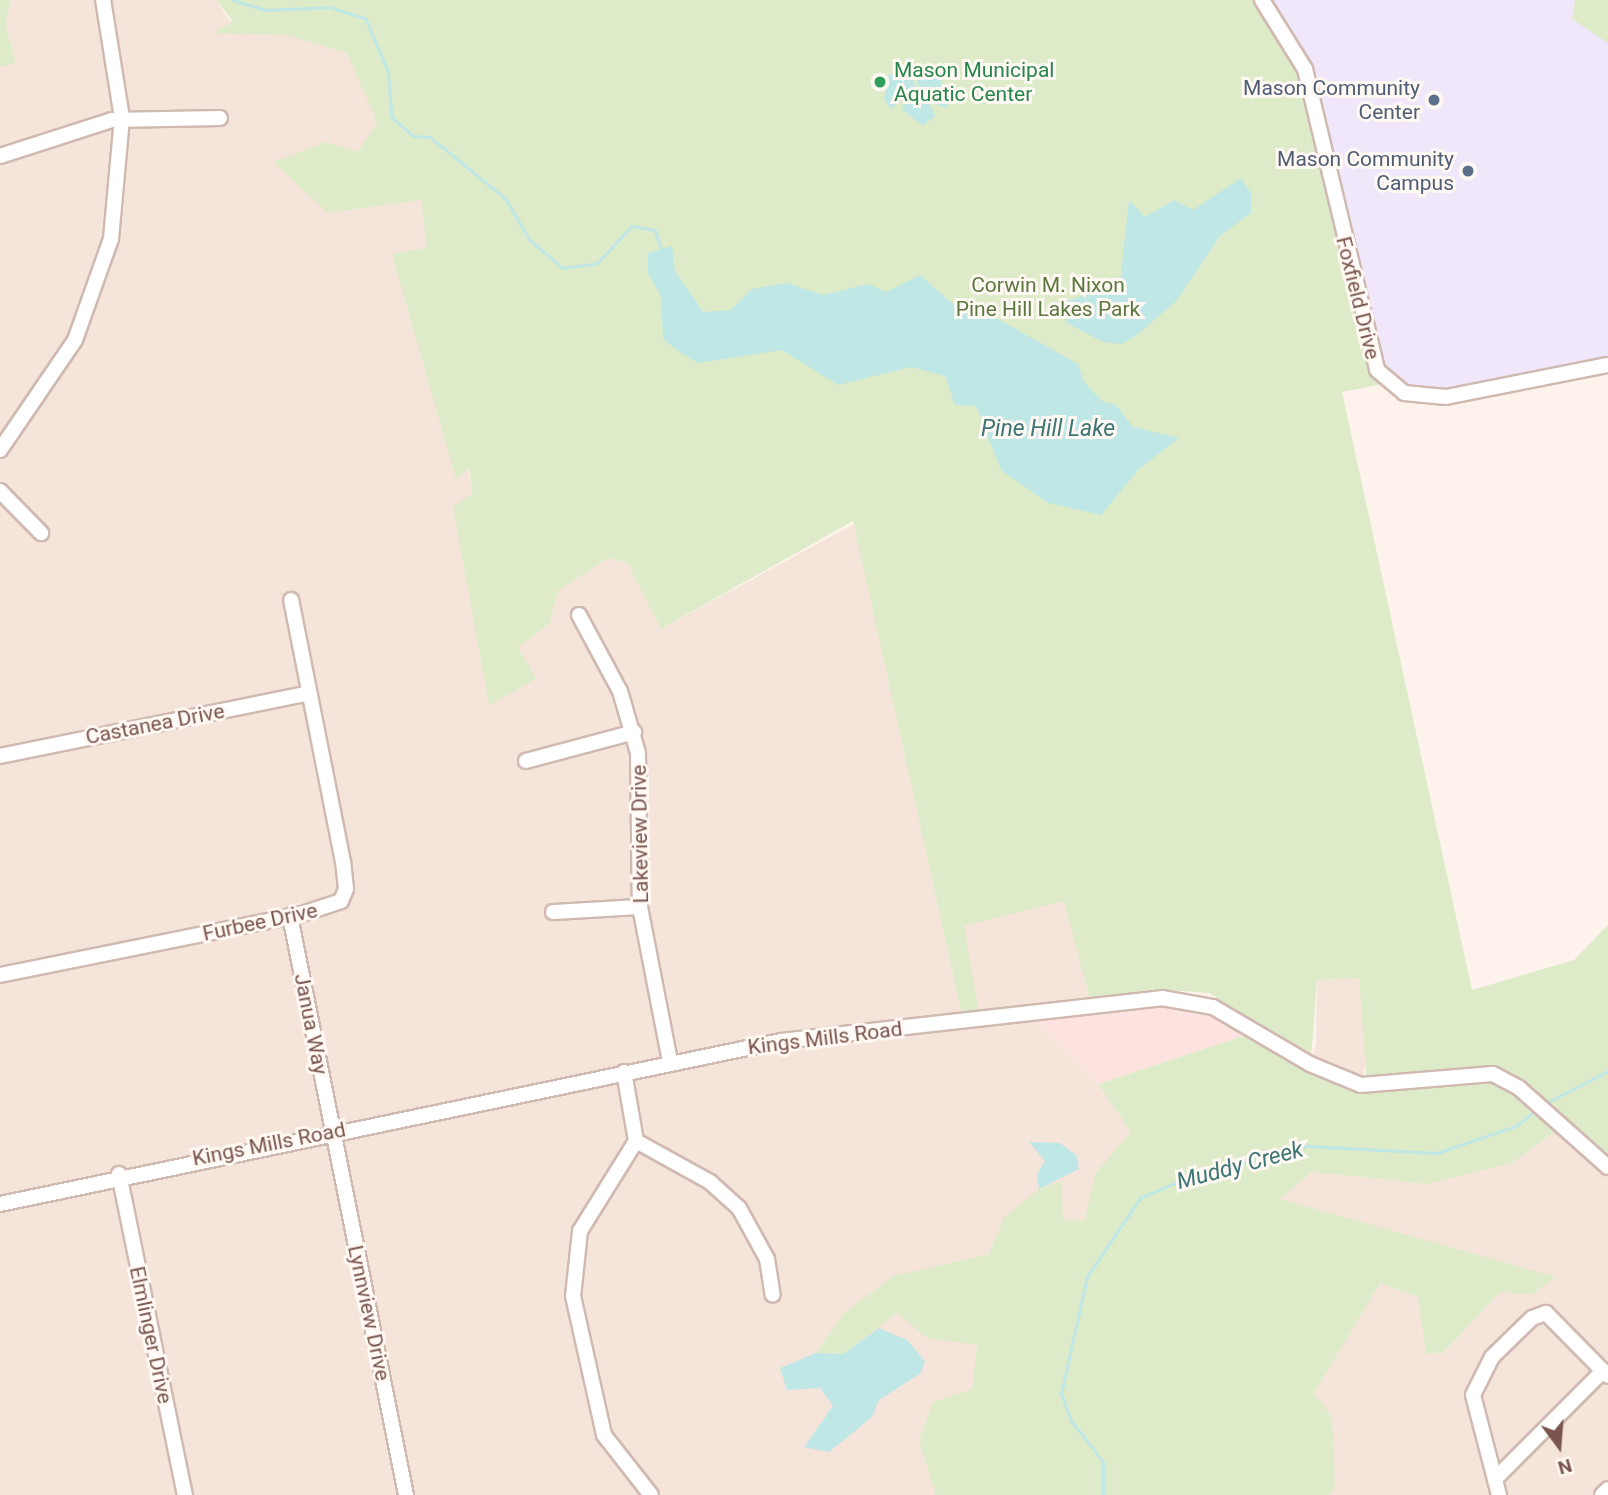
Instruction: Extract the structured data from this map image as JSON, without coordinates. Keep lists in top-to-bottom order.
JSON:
{
  "streets": {
    "street": [
      "Foxfield Drive",
      "Castanea Drive",
      "Lakeview Drive",
      "Furbee Drive",
      "Janua Way",
      "Kings Mills Road",
      "Lynnview Drive",
      "Elmlinger Drive"
    ]
  },
  "crossings": [
    ["Castanea Drive", "Furbee Drive"],
    ["Lakeview Drive", "Kings Mills Road"],
    ["Furbee Drive", "Janua Way"],
    ["Janua Way", "Kings Mills Road"],
    ["Janua Way", "Lynnview Drive"],
    ["Kings Mills Road", "Lynnview Drive"],
    ["Kings Mills Road", "Elmlinger Drive"]
  ],
  "water": ["Pine Hill Lake", "Muddy Creek"],
  "parks": ["Corwin M. Nixon Pine Hill Lakes Park"],
  "places": ["Mason Municipal Aquatic Center", "Mason Community Center", "Mason Community Campus"],
  "north": "bottom"
}
